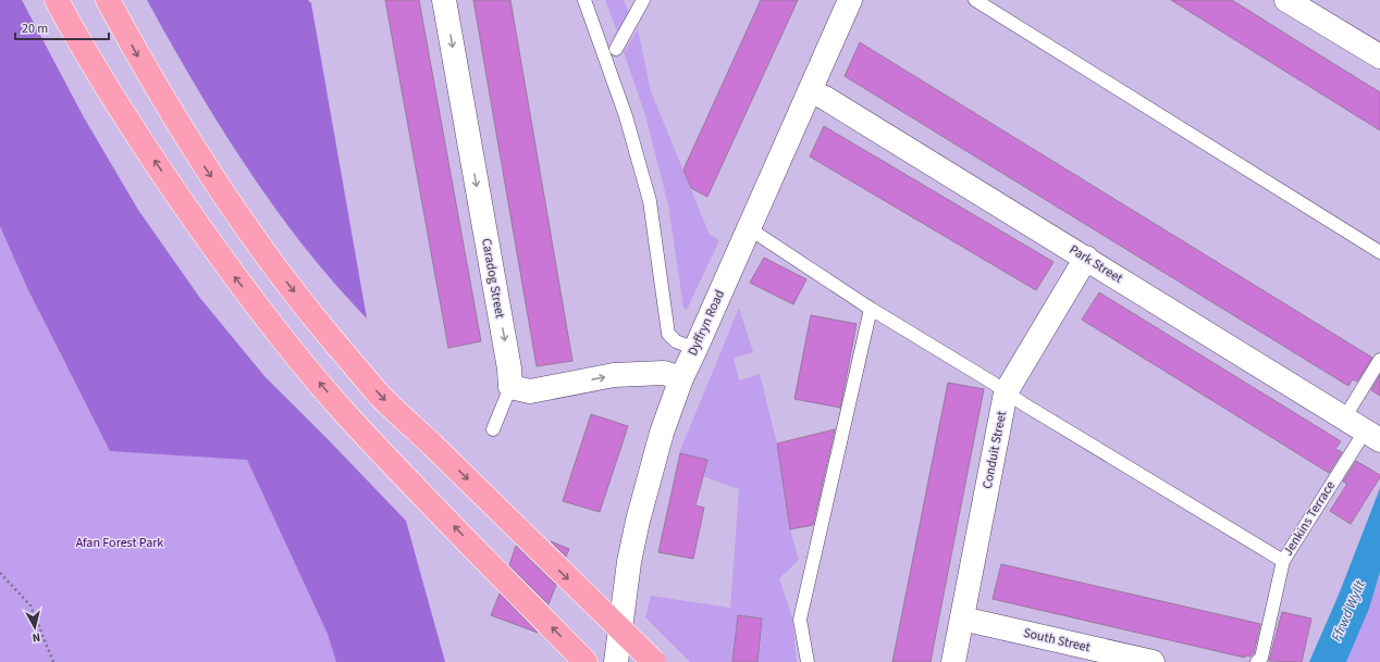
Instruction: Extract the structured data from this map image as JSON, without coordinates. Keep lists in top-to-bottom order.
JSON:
{
  "streets": {
    "street": [
      "Park Street",
      "Caradog Street",
      "Dyffryn Road",
      "Conduit Street",
      "South Street"
    ],
    "lane": ["Jenkins Terrace"]
  },
  "crossings": [
    ["Park Street", "Dyffryn Road"],
    ["Park Street", "Conduit Street"],
    ["Park Street", "Jenkins Terrace"],
    ["Conduit Street", "South Street"]
  ],
  "one_way": ["Caradog Street"],
  "water": ["Ffrwd Wyllt"],
  "parks": ["Afan Forest Park"],
  "scale_bar": "20 m",
  "north": "bottom"
}
